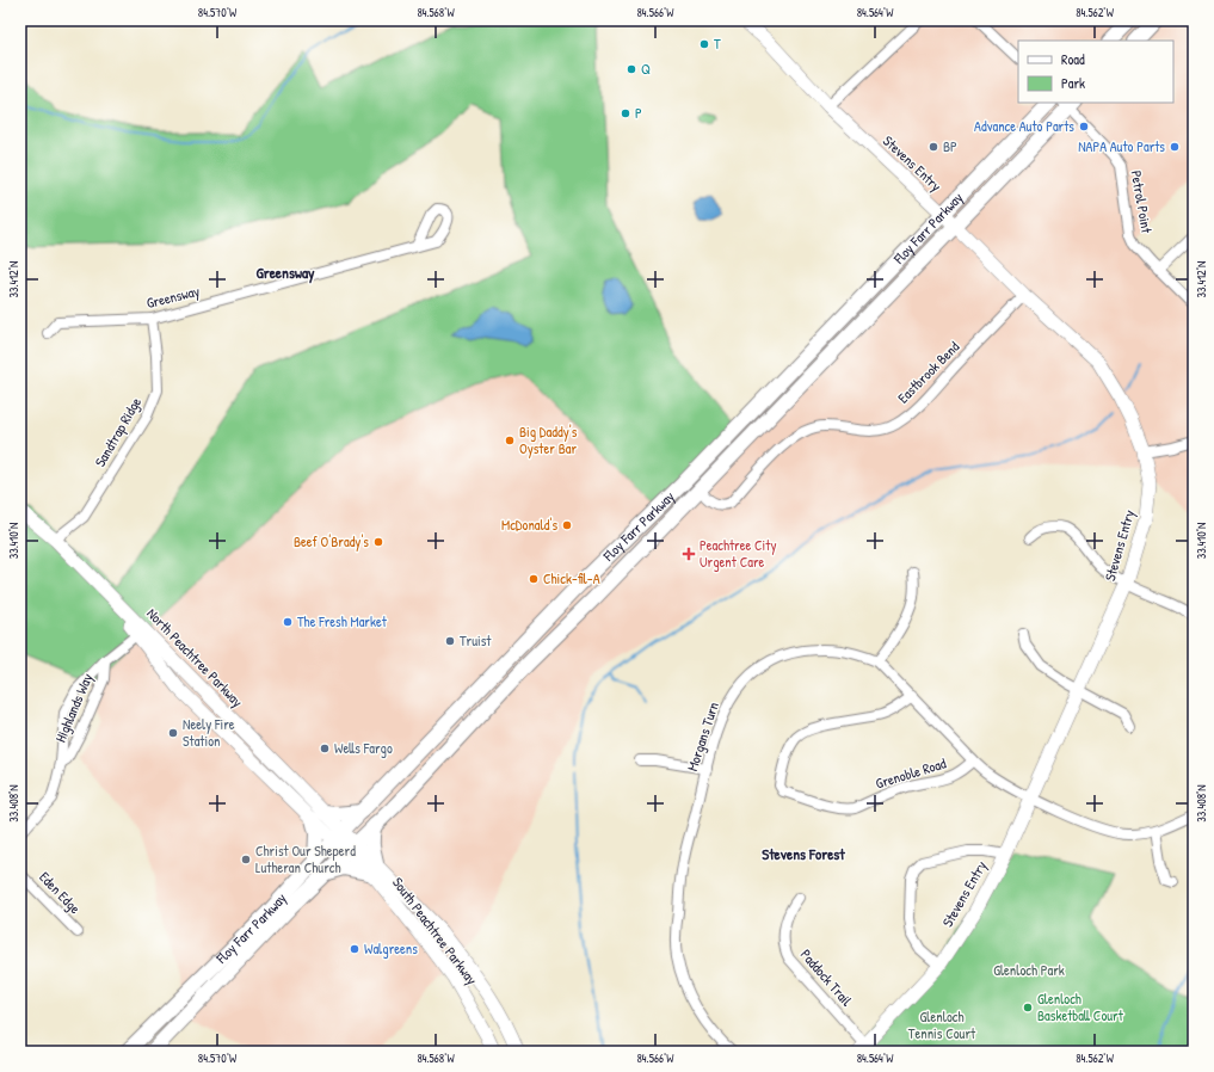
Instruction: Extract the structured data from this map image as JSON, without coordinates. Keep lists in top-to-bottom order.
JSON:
{
  "streets": {
    "main road": ["Floy Farr Parkway"],
    "street": [
      "Stevens Entry",
      "Petrol Point",
      "Greensway",
      "Eastbrook Bend",
      "Sandtrap Ridge",
      "North Peachtree Parkway",
      "Highlands Way",
      "Morgans Turn",
      "Grenoble Road",
      "Eden Edge",
      "South Peachtree Parkway",
      "Paddock Trail"
    ]
  },
  "crossings": [
    ["Stevens Entry", "Floy Farr Parkway"],
    ["Stevens Entry", "Eastbrook Bend"],
    ["Stevens Entry", "Morgans Turn"],
    ["Stevens Entry", "Paddock Trail"],
    ["Petrol Point", "Floy Farr Parkway"],
    ["Floy Farr Parkway", "Eastbrook Bend"],
    ["Floy Farr Parkway", "North Peachtree Parkway"],
    ["Floy Farr Parkway", "South Peachtree Parkway"],
    ["Greensway", "Sandtrap Ridge"],
    ["Sandtrap Ridge", "North Peachtree Parkway"],
    ["North Peachtree Parkway", "Highlands Way"],
    ["North Peachtree Parkway", "South Peachtree Parkway"],
    ["Morgans Turn", "Grenoble Road"]
  ],
  "districts": ["Greensway", "Stevens Forest"],
  "parks": ["Glenloch Park", "Glenloch Tennis Court"],
  "places": {
    "other": [
      "T",
      "Q",
      "P",
      "Advance Auto Parts",
      "BP",
      "NAPA Auto Parts",
      "Big Daddy's Oyster Bar",
      "McDonald's",
      "Beef O'Brady's",
      "Chick-fil-A",
      "The Fresh Market",
      "Truist",
      "Neely Fire Station",
      "Wells Fargo",
      "Christ Our Sheperd Lutheran Church",
      "Walgreens",
      "Glenloch Basketball Court"
    ],
    "health": ["Peachtree City Urgent Care"]
  },
  "legend": ["Road", "Park"],
  "coordinates": [
    "84.570°W",
    "84.568°W",
    "84.566°W",
    "84.564°W",
    "84.562°W",
    "33.412°N",
    "33.410°N",
    "33.408°N"
  ]
}
